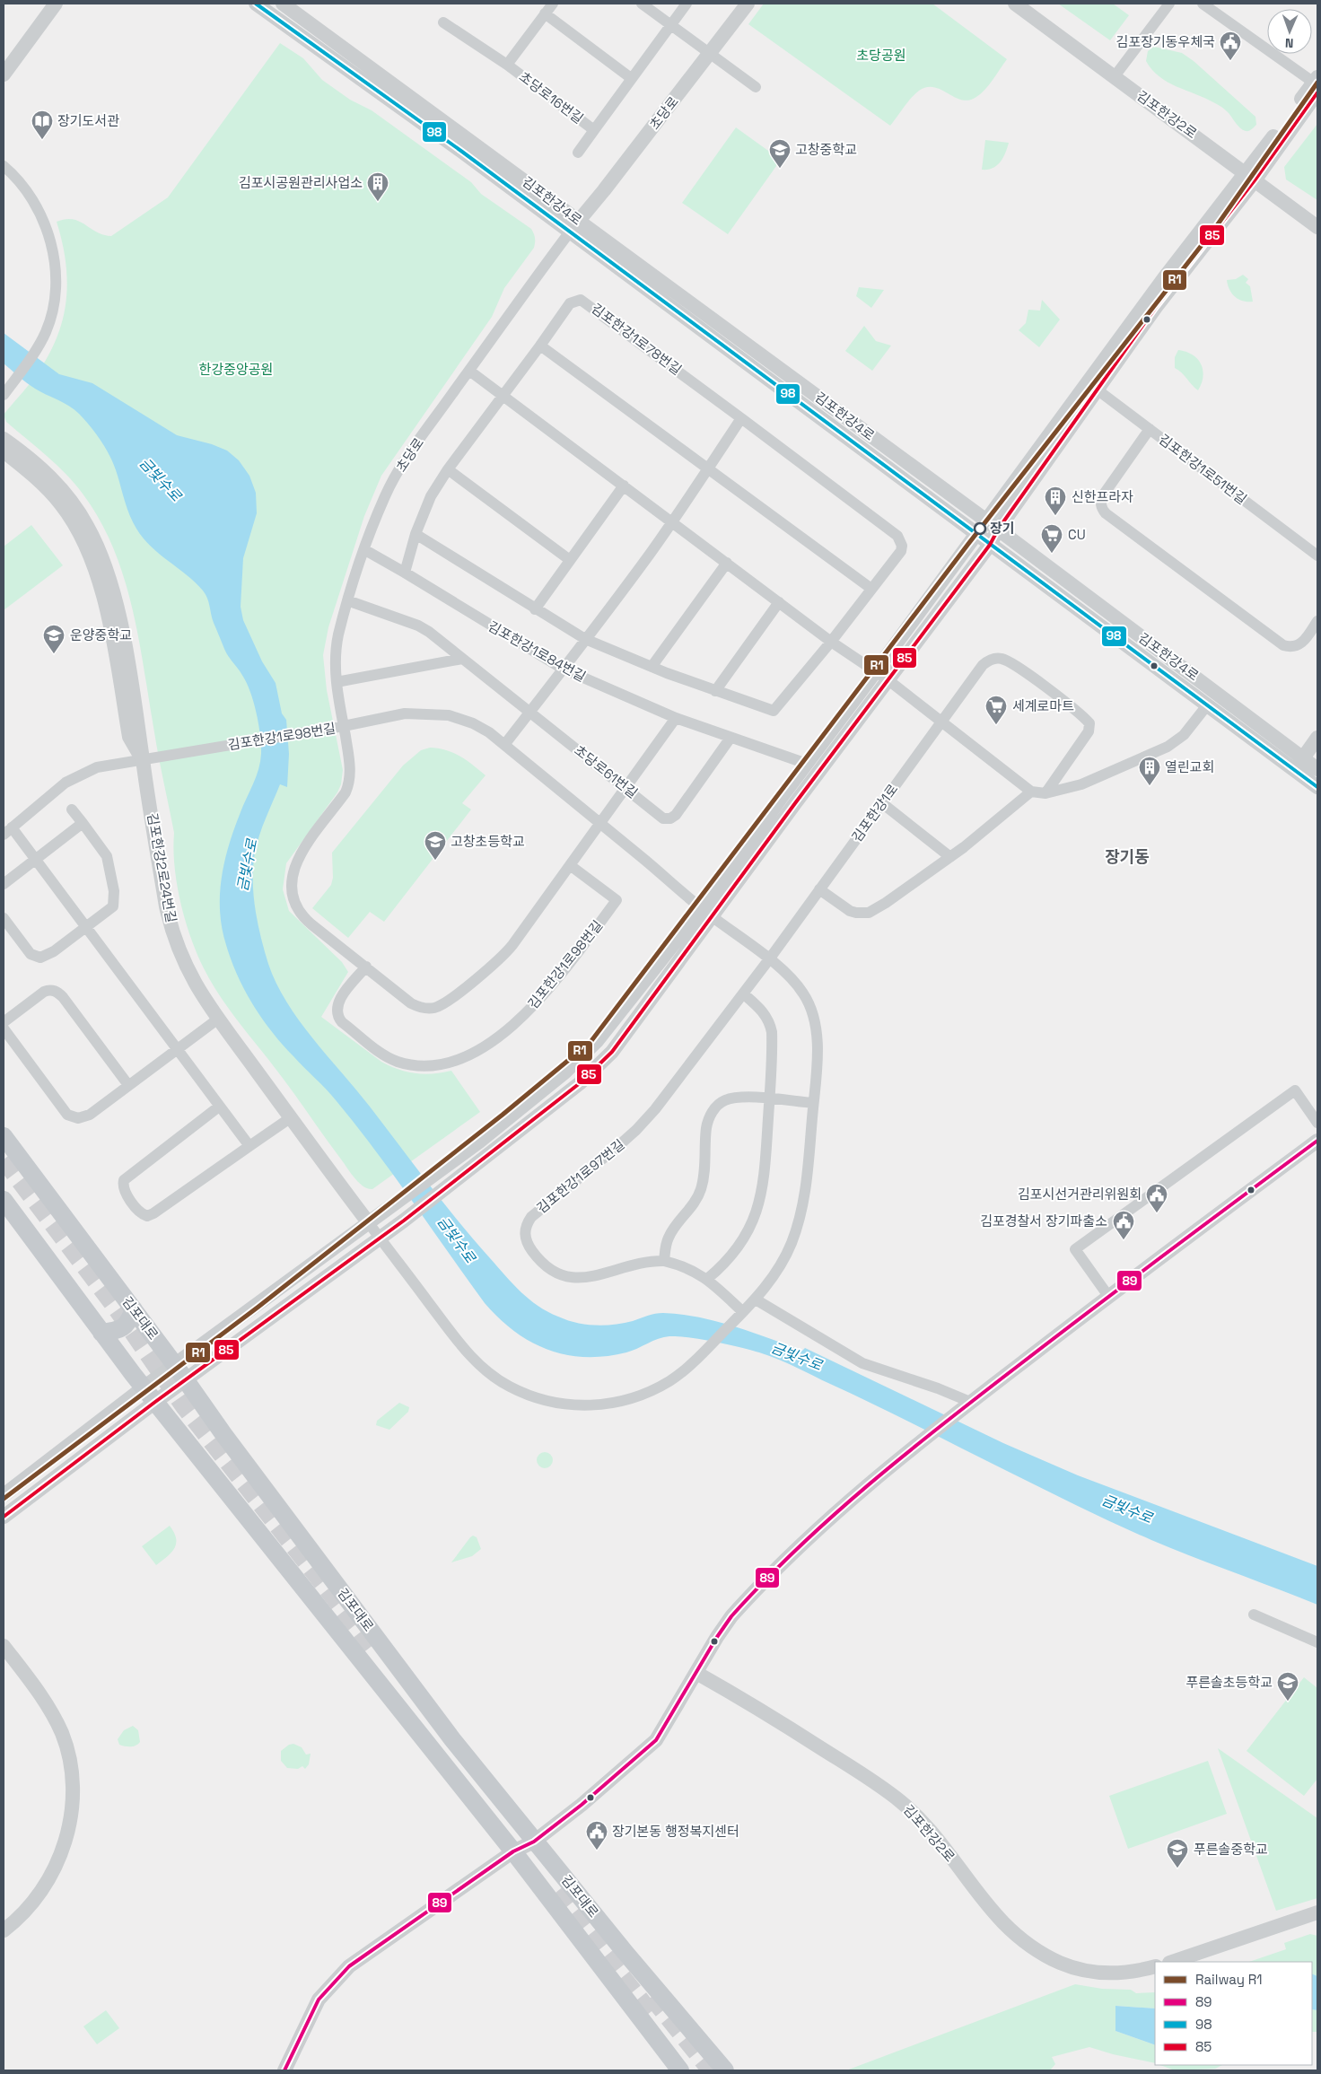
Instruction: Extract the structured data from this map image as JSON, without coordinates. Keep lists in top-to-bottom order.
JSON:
{
  "streets": {
    "main road": ["김포대로"],
    "street": [
      "초당로16번길",
      "초당로",
      "김포한강2로",
      "김포한강4로",
      "김포한강1로78번길",
      "김포한강1로51번길",
      "김포한강1로84번길",
      "김포한강1로98번길",
      "초당로61번길",
      "김포한강1로",
      "김포한강2로24번길",
      "김포한강1로97번길"
    ]
  },
  "crossings": [
    ["초당로", "김포한강4로"],
    ["초당로", "김포한강1로98번길"],
    ["초당로", "초당로61번길"],
    ["김포한강1로78번길", "김포한강1로84번길"],
    ["김포한강1로84번길", "초당로61번길"],
    ["김포한강1로98번길", "김포한강2로24번길"],
    ["김포한강1로", "김포한강1로97번길"]
  ],
  "districts": ["장기동"],
  "water": ["금빛수로"],
  "parks": ["초당공원", "한강중앙공원"],
  "places": {
    "public building": [
      "김포장기동우체국",
      "김포시선거관리위원회",
      "김포경찰서 장기파출소",
      "장기본동 행정복지센터"
    ],
    "library": ["장기도서관"],
    "school or university": [
      "고창중학교",
      "운양중학교",
      "고창초등학교",
      "푸른솔초등학교",
      "푸른솔중학교"
    ],
    "building": ["김포시공원관리사업소", "신한프라자", "열린교회"],
    "other": ["장기"],
    "supermarket": ["CU", "세계로마트"]
  },
  "lines": [
    "transit line 98",
    "rail line R1",
    "transit line 85",
    "transit line 89"
  ],
  "legend": [
    "Railway R1",
    "89",
    "98",
    "85"
  ],
  "north": "bottom"
}
